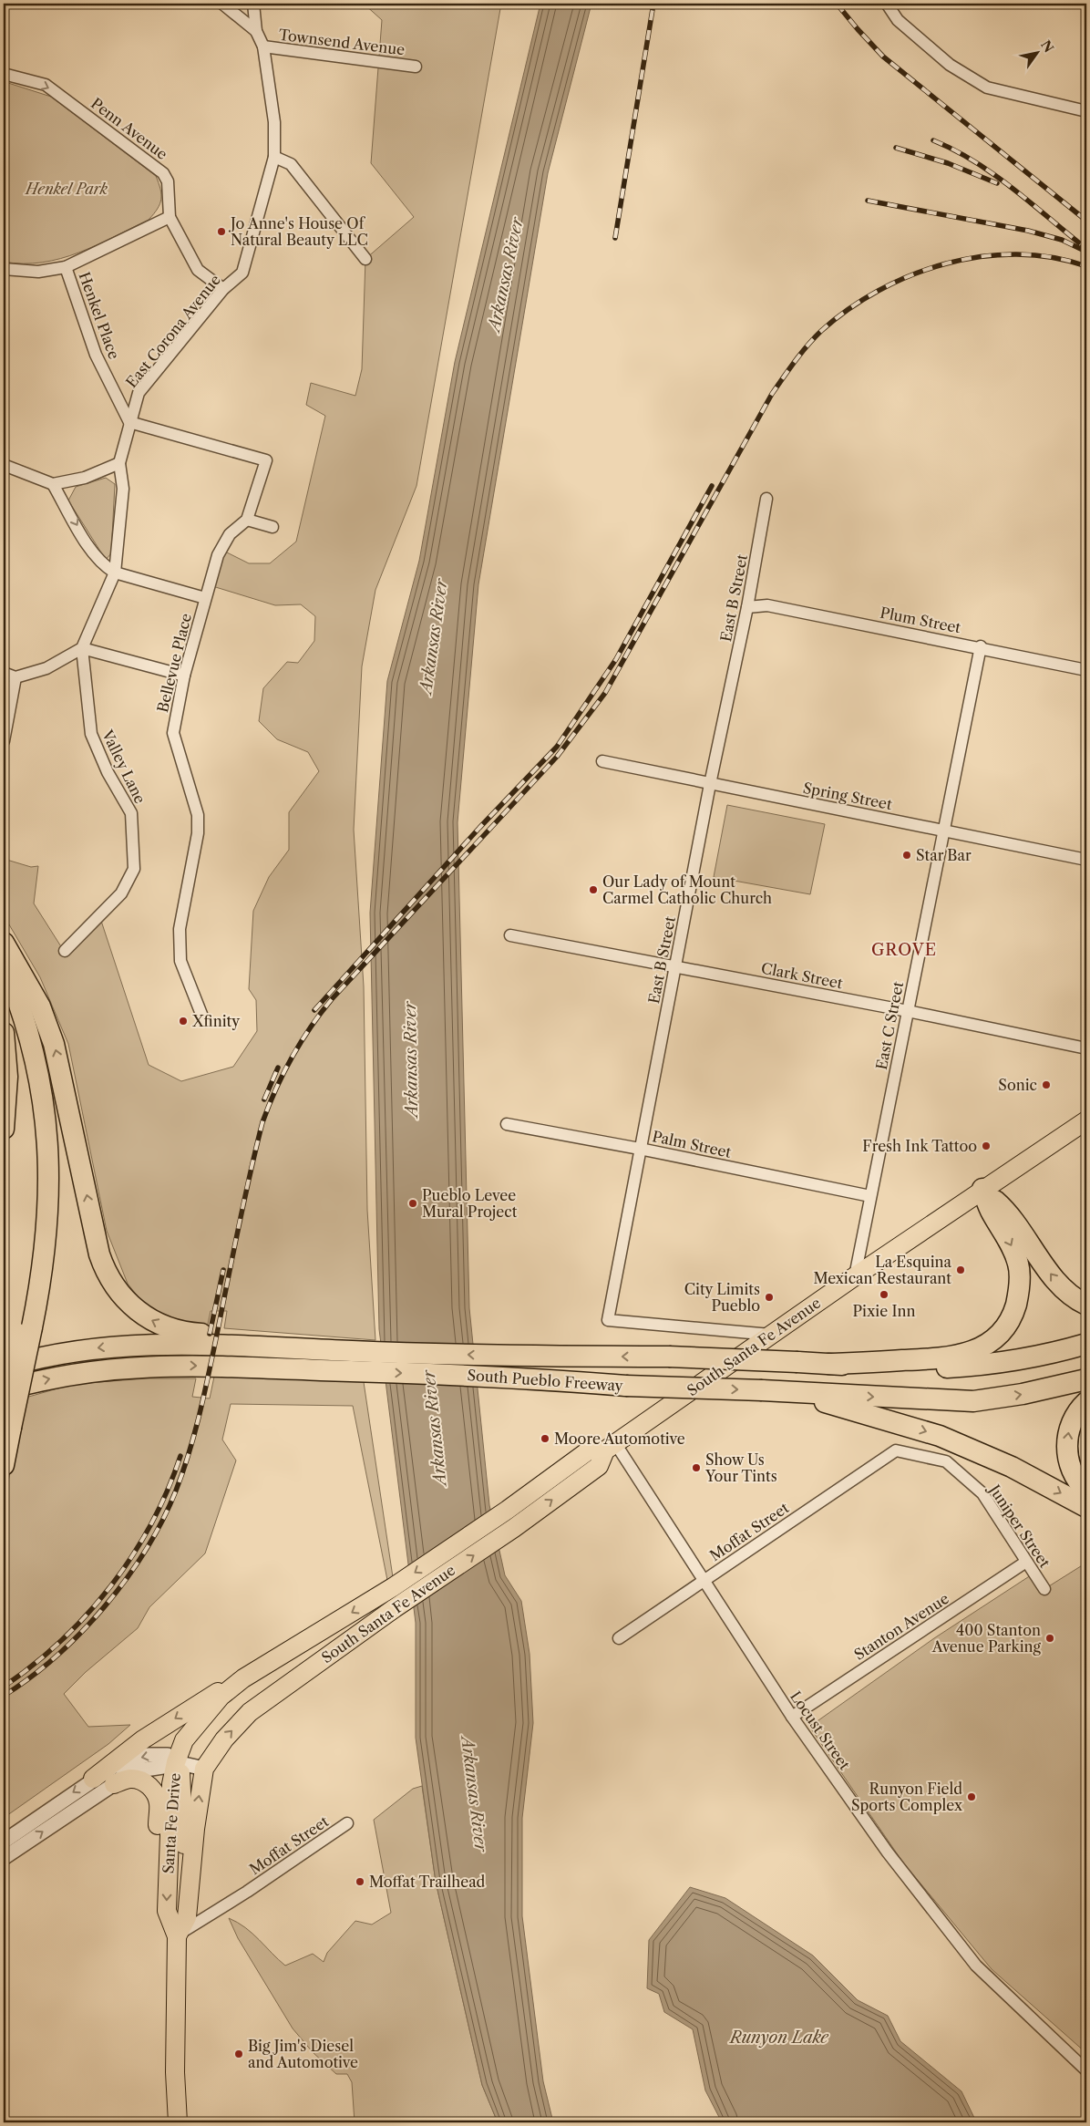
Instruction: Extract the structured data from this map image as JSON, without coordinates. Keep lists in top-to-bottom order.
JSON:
{
  "streets": {
    "highway": ["South Pueblo Freeway"],
    "main road": ["South Santa Fe Avenue", "Santa Fe Drive"],
    "street": [
      "Townsend Avenue",
      "Penn Avenue",
      "Henkel Place",
      "East Corona Avenue",
      "East B Street",
      "Plum Street",
      "Bellevue Place",
      "Valley Lane",
      "Spring Street",
      "Clark Street",
      "East C Street",
      "Palm Street",
      "Juniper Street",
      "Moffat Street",
      "Stanton Avenue",
      "Locust Street"
    ]
  },
  "crossings": [
    ["Townsend Avenue", "East Corona Avenue"],
    ["Penn Avenue", "East Corona Avenue"],
    ["Henkel Place", "East Corona Avenue"],
    ["East Corona Avenue", "Valley Lane"],
    ["East B Street", "Plum Street"],
    ["East B Street", "Spring Street"],
    ["East B Street", "Clark Street"],
    ["East B Street", "Palm Street"],
    ["East B Street", "South Santa Fe Avenue"],
    ["Plum Street", "East C Street"],
    ["Spring Street", "East C Street"],
    ["Clark Street", "East C Street"],
    ["East C Street", "Palm Street"],
    ["East C Street", "South Santa Fe Avenue"],
    ["South Santa Fe Avenue", "Locust Street"],
    ["South Santa Fe Avenue", "Santa Fe Drive"],
    ["Juniper Street", "Moffat Street"],
    ["Juniper Street", "Stanton Avenue"],
    ["Moffat Street", "Locust Street"],
    ["Moffat Street", "Santa Fe Drive"],
    ["Stanton Avenue", "Locust Street"]
  ],
  "one_way": ["Penn Avenue"],
  "districts": ["GROVE"],
  "water": ["Arkansas River", "Runyon Lake"],
  "parks": ["Henkel Park"],
  "places": [
    "Jo Anne's House Of Natural Beauty LLC",
    "Star Bar",
    "Our Lady of Mount Carmel Catholic Church",
    "Xfinity",
    "Sonic",
    "Fresh Ink Tattoo",
    "Pueblo Levee Mural Project",
    "La Esquina Mexican Restaurant",
    "Pixie Inn",
    "City Limits Pueblo",
    "Moore Automotive",
    "Show Us Your Tints",
    "400 Stanton Avenue Parking",
    "Runyon Field Sports Complex",
    "Moffat Trailhead",
    "Big Jim's Diesel and Automotive"
  ],
  "north": "top right"
}
